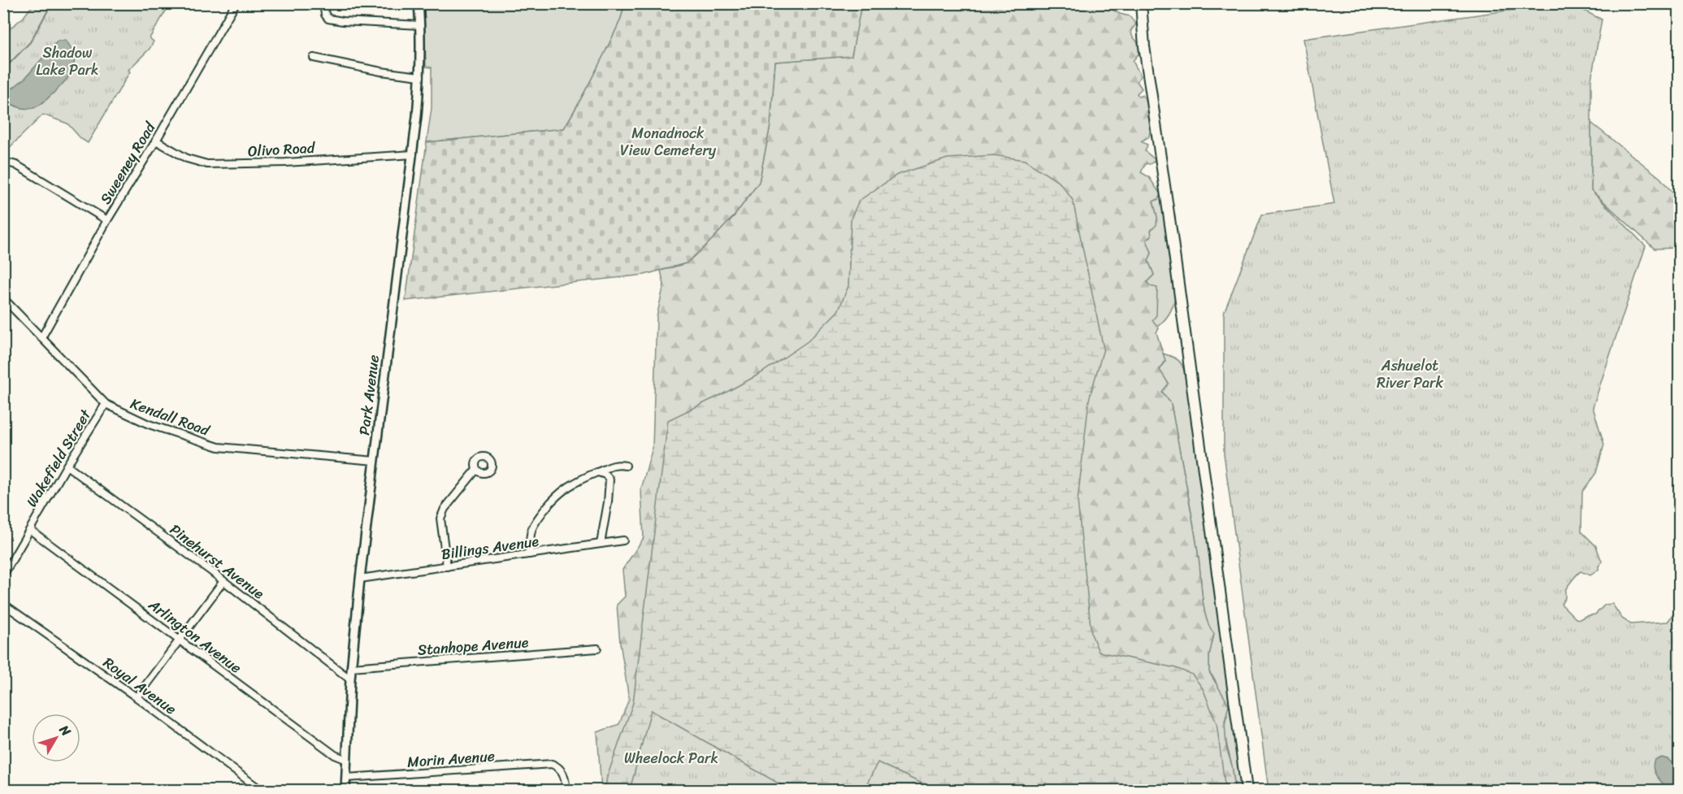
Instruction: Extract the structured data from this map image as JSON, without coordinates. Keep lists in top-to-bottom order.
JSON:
{
  "streets": {
    "street": [
      "Olivo Road",
      "Sweeney Road",
      "Park Avenue",
      "Kendall Road",
      "Wakefield Street",
      "Billings Avenue",
      "Pinehurst Avenue",
      "Arlington Avenue",
      "Stanhope Avenue",
      "Royal Avenue",
      "Morin Avenue"
    ]
  },
  "crossings": [
    ["Olivo Road", "Sweeney Road"],
    ["Olivo Road", "Park Avenue"],
    ["Sweeney Road", "Kendall Road"],
    ["Park Avenue", "Kendall Road"],
    ["Park Avenue", "Billings Avenue"],
    ["Park Avenue", "Pinehurst Avenue"],
    ["Park Avenue", "Arlington Avenue"],
    ["Park Avenue", "Stanhope Avenue"],
    ["Park Avenue", "Morin Avenue"],
    ["Kendall Road", "Wakefield Street"],
    ["Wakefield Street", "Pinehurst Avenue"],
    ["Wakefield Street", "Arlington Avenue"]
  ],
  "parks": [
    "Shadow Lake Park",
    "Monadnock View Cemetery",
    "Ashuelot River Park",
    "Wheelock Park"
  ],
  "north": "top right"
}
